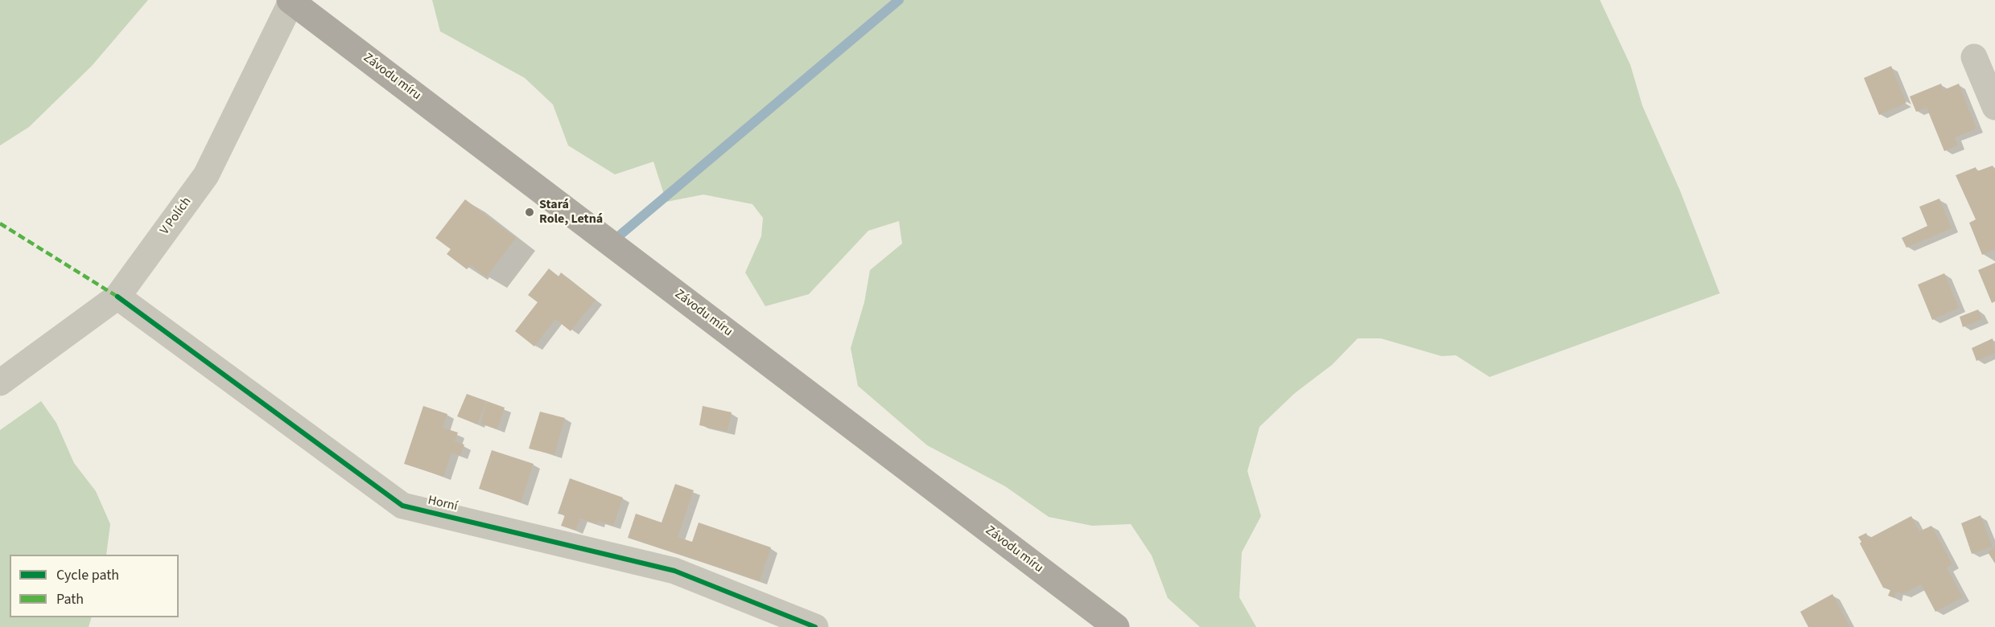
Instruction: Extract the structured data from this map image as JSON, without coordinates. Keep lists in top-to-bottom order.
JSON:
{
  "streets": {
    "main road": ["Závodu míru"],
    "street": ["V Polích", "Horní"]
  },
  "crossings": [
    ["Závodu míru", "V Polích"],
    ["V Polích", "Horní"]
  ],
  "places": ["Stará Role, Letná"],
  "legend": ["Cycle path", "Path"]
}
